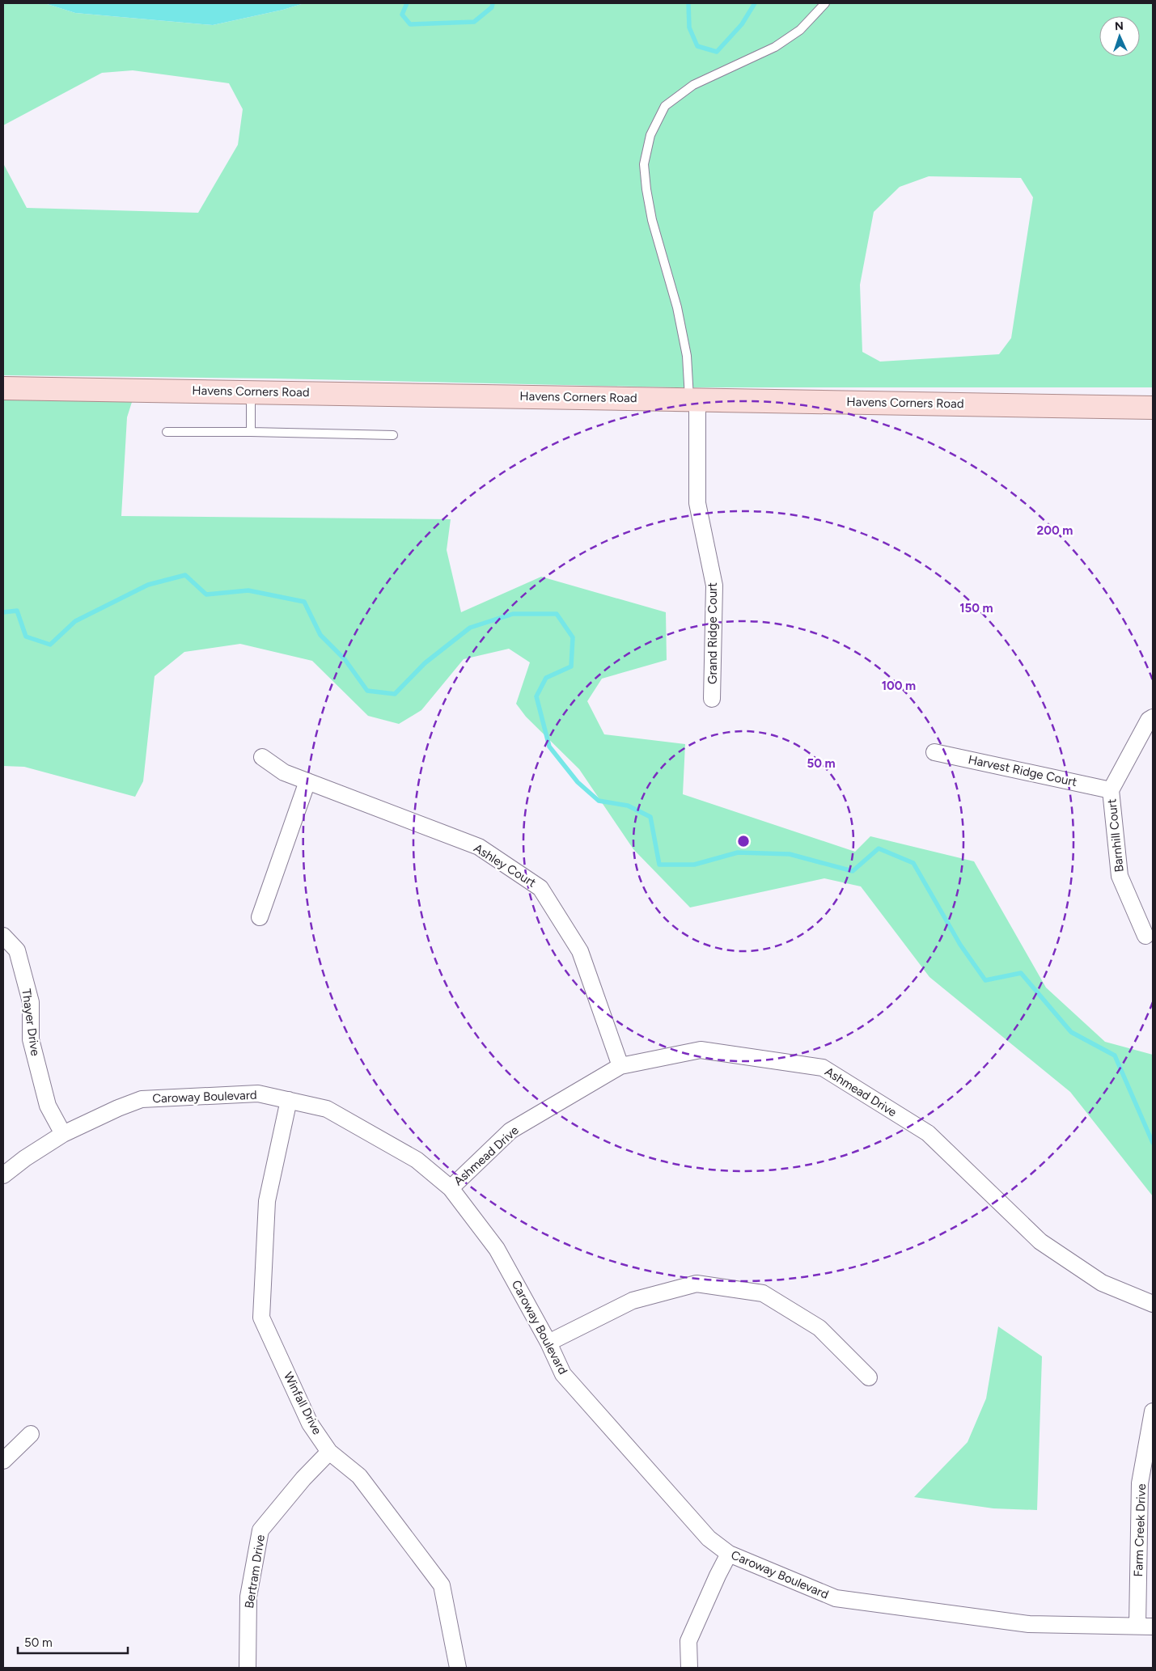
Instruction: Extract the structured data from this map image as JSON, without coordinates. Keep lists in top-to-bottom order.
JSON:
{
  "streets": {
    "main road": ["Havens Corners Road"],
    "street": [
      "Grand Ridge Court",
      "Harvest Ridge Court",
      "Barnhill Court",
      "Ashley Court",
      "Thayer Drive",
      "Ashmead Drive",
      "Caroway Boulevard",
      "Winfall Drive",
      "Farm Creek Drive",
      "Bertram Drive"
    ]
  },
  "crossings": [
    ["Havens Corners Road", "Grand Ridge Court"],
    ["Harvest Ridge Court", "Barnhill Court"],
    ["Ashley Court", "Ashmead Drive"],
    ["Thayer Drive", "Caroway Boulevard"],
    ["Ashmead Drive", "Caroway Boulevard"],
    ["Caroway Boulevard", "Winfall Drive"],
    ["Caroway Boulevard", "Farm Creek Drive"],
    ["Winfall Drive", "Bertram Drive"]
  ],
  "scale_bar": "50 m",
  "north": "top",
  "rings": [
    "200 m",
    "150 m",
    "100 m",
    "50 m"
  ]
}
